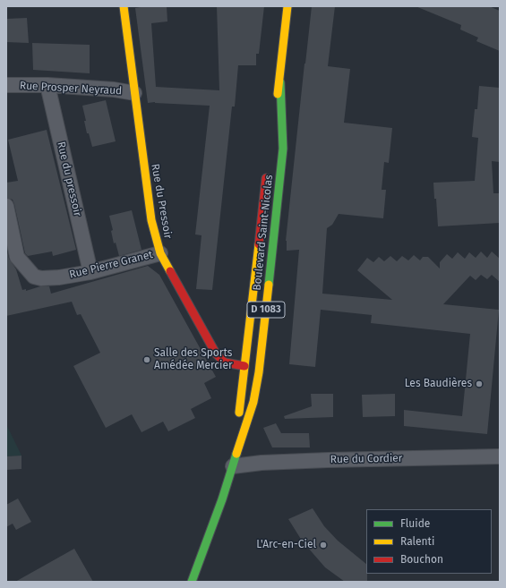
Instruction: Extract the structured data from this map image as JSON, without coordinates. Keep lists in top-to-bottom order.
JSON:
{
  "streets": {
    "main road": ["Rue du Pressoir", "Boulevard Saint-Nicolas", "D 1083"],
    "street": [
      "Rue Prosper Neyraud",
      "Rue du pressoir",
      "Rue Pierre Granet",
      "Rue du Cordier"
    ]
  },
  "crossings": [
    ["Rue Prosper Neyraud", "Rue du pressoir"],
    ["Rue Prosper Neyraud", "Rue du Pressoir"],
    ["Rue du pressoir", "Rue Pierre Granet"],
    ["Rue du Pressoir", "Boulevard Saint-Nicolas"],
    ["Rue du Pressoir", "Rue Pierre Granet"],
    ["Boulevard Saint-Nicolas", "Rue du Cordier"]
  ],
  "places": ["Salle des Sports Amédée Mercier", "Les Baudières", "L'Arc-en-Ciel"],
  "legend": ["Fluide", "Ralenti", "Bouchon"]
}
